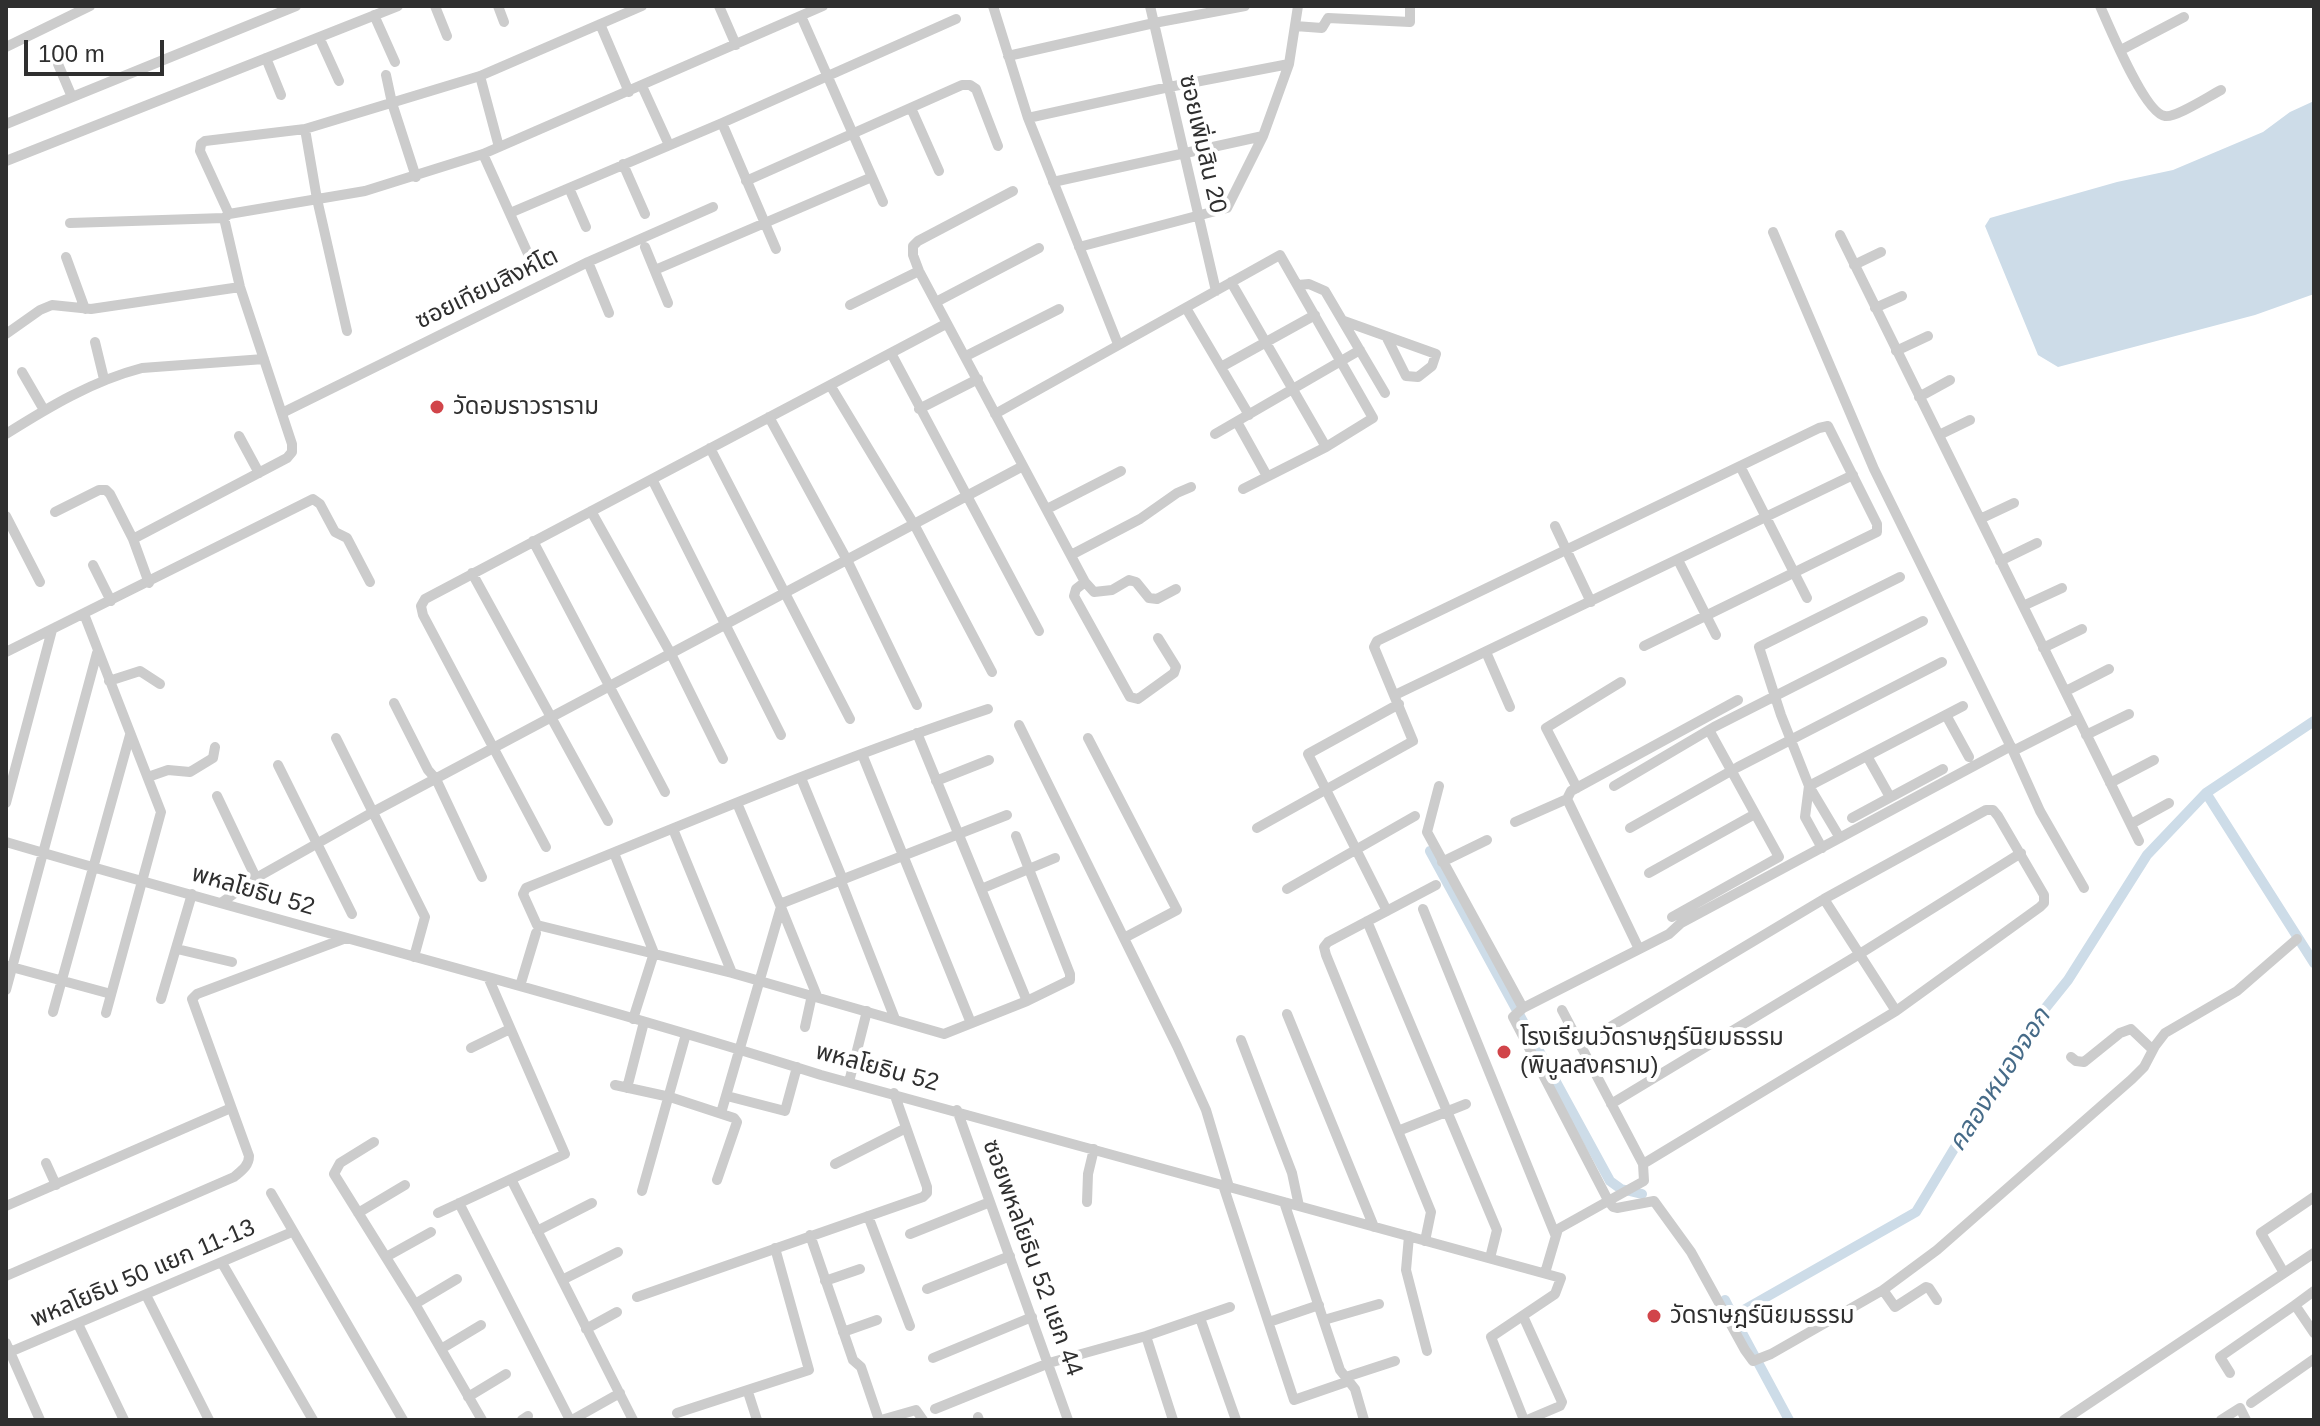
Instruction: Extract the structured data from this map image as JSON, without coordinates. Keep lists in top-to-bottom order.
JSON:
{
  "streets": {
    "street": [
      "ซอยเพิ่มสิน 20",
      "ซอยเทียมสิงห์โต",
      "พหลโยธิน 52",
      "ซอยพหลโยธิน 52 แยก 44",
      "พหลโยธิน 50 แยก 11-13"
    ]
  },
  "crossings": [
    ["พหลโยธิน 52", "ซอยพหลโยธิน 52 แยก 44"]
  ],
  "water": ["คลองหนองจอก"],
  "places": ["วัดอมราวราราม", "โรงเรียนวัดราษฎร์นิยมธรรม (พิบูลสงคราม)", "วัดราษฎร์นิยมธรรม"],
  "scale_bar": "100 m"
}
